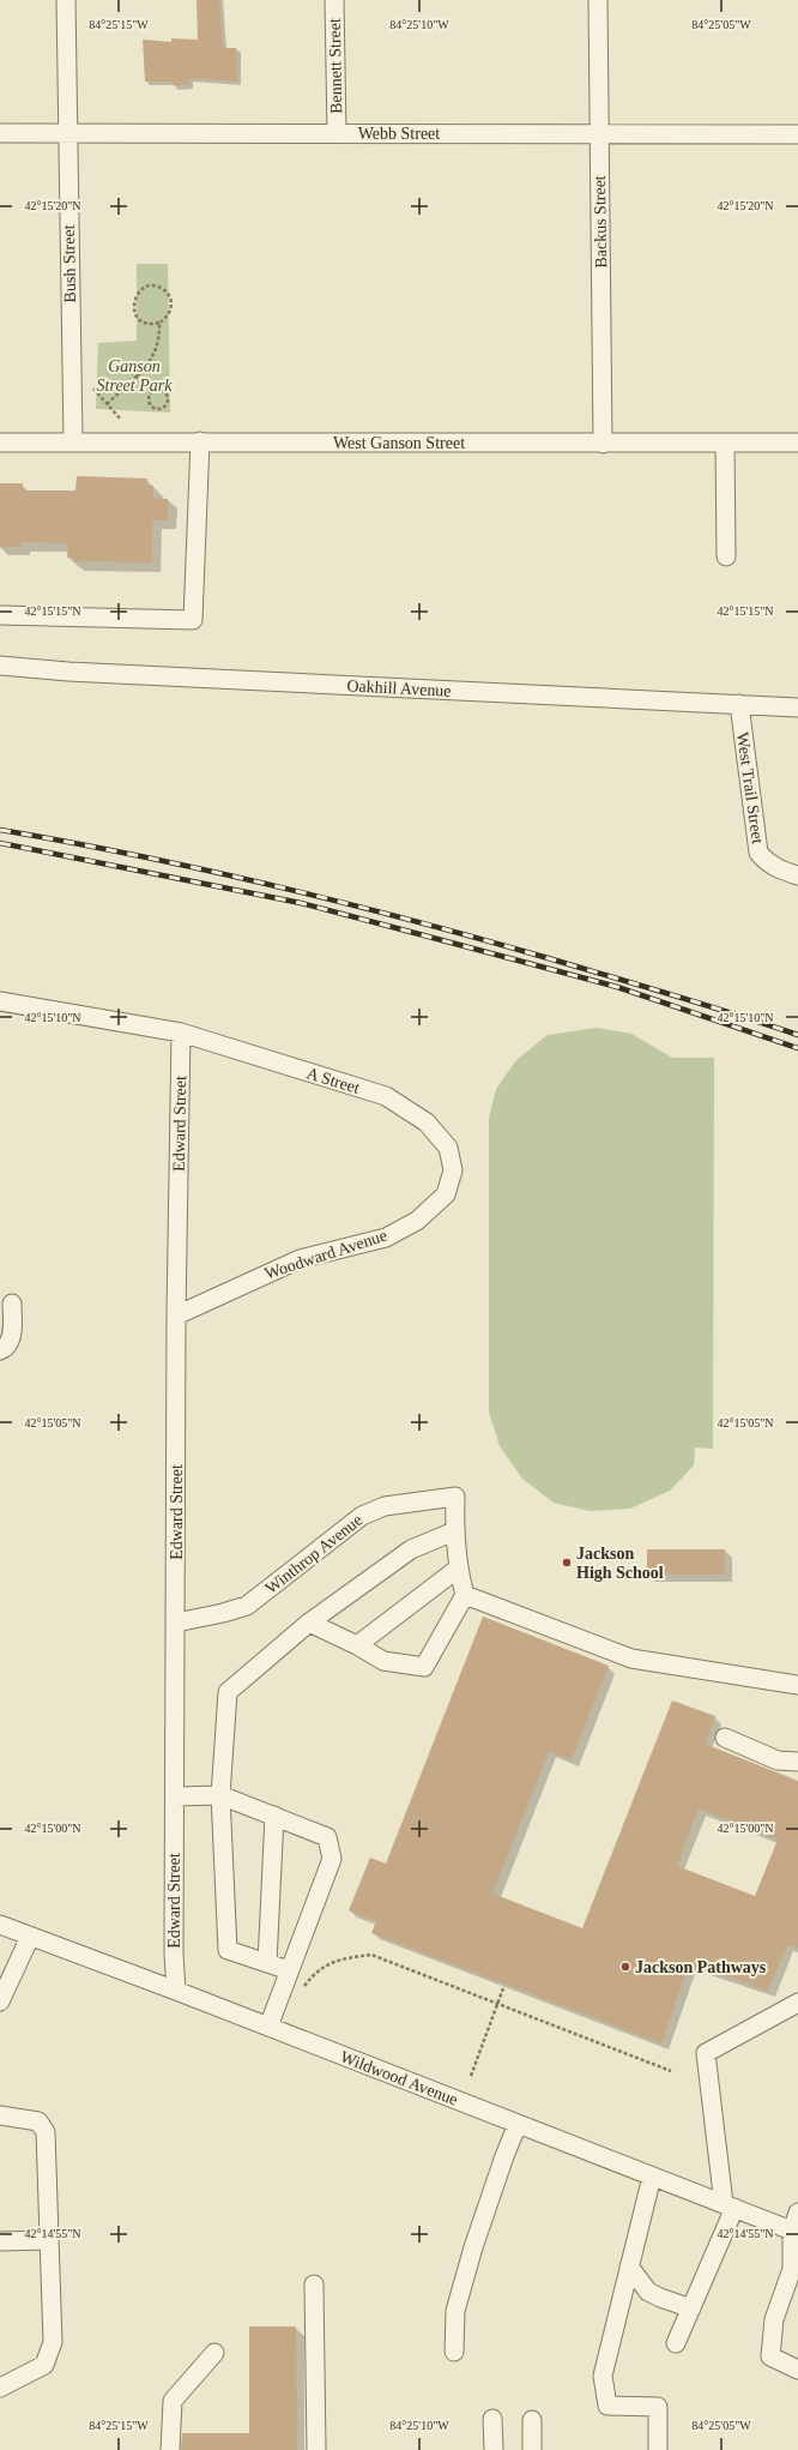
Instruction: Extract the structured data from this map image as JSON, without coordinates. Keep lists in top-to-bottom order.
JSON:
{
  "streets": {
    "street": [
      "Bennett Street",
      "Webb Street",
      "Backus Street",
      "Bush Street",
      "West Ganson Street",
      "Oakhill Avenue",
      "West Trail Street",
      "A Street",
      "Edward Street",
      "Woodward Avenue",
      "Winthrop Avenue",
      "Wildwood Avenue"
    ]
  },
  "crossings": [
    ["Bennett Street", "Webb Street"],
    ["Webb Street", "Backus Street"],
    ["Webb Street", "Bush Street"],
    ["Backus Street", "West Ganson Street"],
    ["Bush Street", "West Ganson Street"],
    ["Oakhill Avenue", "West Trail Street"],
    ["A Street", "Edward Street"],
    ["A Street", "Woodward Avenue"],
    ["Edward Street", "Woodward Avenue"],
    ["Edward Street", "Winthrop Avenue"],
    ["Edward Street", "Wildwood Avenue"]
  ],
  "parks": ["Ganson Street Park"],
  "places": ["Jackson High School", "Jackson Pathways"],
  "coordinates": [
    "84°25'15\"W",
    "84°25'10\"W",
    "84°25'05\"W",
    "42°15'20\"N",
    "42°15'15\"N",
    "42°15'10\"N",
    "42°15'05\"N",
    "42°15'00\"N",
    "42°14'55\"N"
  ]
}
